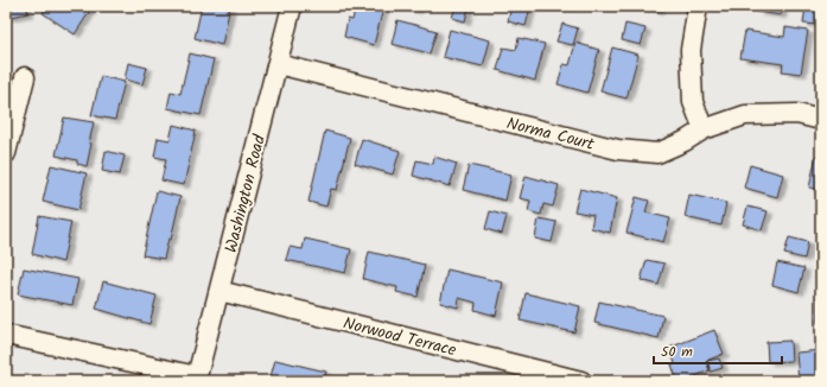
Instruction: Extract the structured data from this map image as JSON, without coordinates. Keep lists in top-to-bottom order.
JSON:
{
  "streets": {
    "street": ["Norma Court", "Washington Road", "Norwood Terrace"]
  },
  "crossings": [
    ["Norma Court", "Washington Road"],
    ["Washington Road", "Norwood Terrace"]
  ],
  "scale_bar": "50 m"
}
